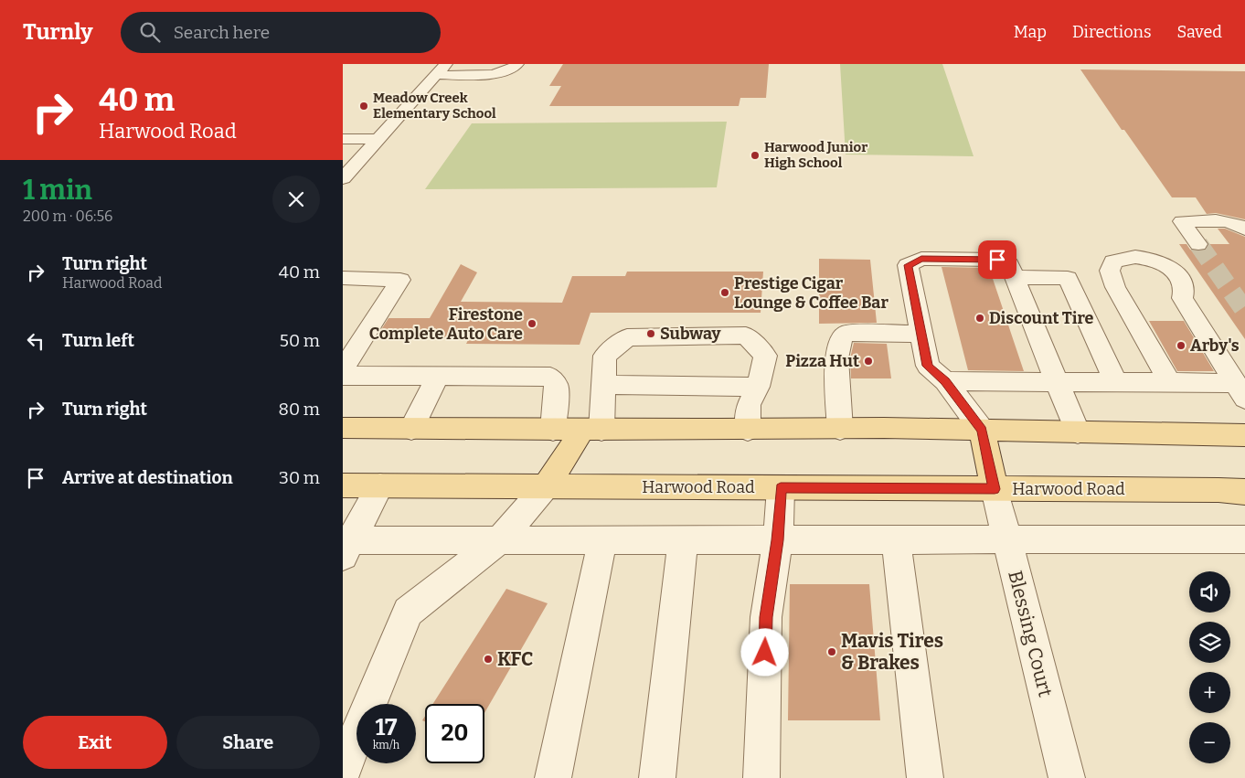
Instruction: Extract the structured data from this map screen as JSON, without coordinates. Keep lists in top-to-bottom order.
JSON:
{
  "streets": {
    "main road": ["Harwood Road"],
    "street": ["Blessing Court"]
  },
  "crossings": [
    ["Harwood Road", "Blessing Court"]
  ],
  "places": [
    "Meadow Creek Elementary School",
    "Harwood Junior High School",
    "Prestige Cigar Lounge & Coffee Bar",
    "Discount Tire",
    "Firestone Complete Auto Care",
    "Subway",
    "Arby's",
    "Pizza Hut",
    "Mavis Tires & Brakes",
    "KFC"
  ],
  "page": {
    "header": "Turnly",
    "search": "Search here",
    "nav": ["Map", "Directions", "Saved"],
    "turn": ["40 m", "Harwood Road"],
    "heading": ["1 min", "200 m · 06:56"],
    "list": [
      {
        "name": "Turn right",
        "note": "Harwood Road",
        "value": "40 m"
      },
      {
        "name": "Turn left",
        "value": "50 m"
      },
      {
        "name": "Turn right",
        "value": "80 m"
      },
      {
        "name": "Arrive at destination",
        "value": "30 m"
      }
    ],
    "map_buttons": ["+", "−"],
    "speed": "17 km/h",
    "limit": "20",
    "buttons": ["Exit", "Share"]
  }
}
